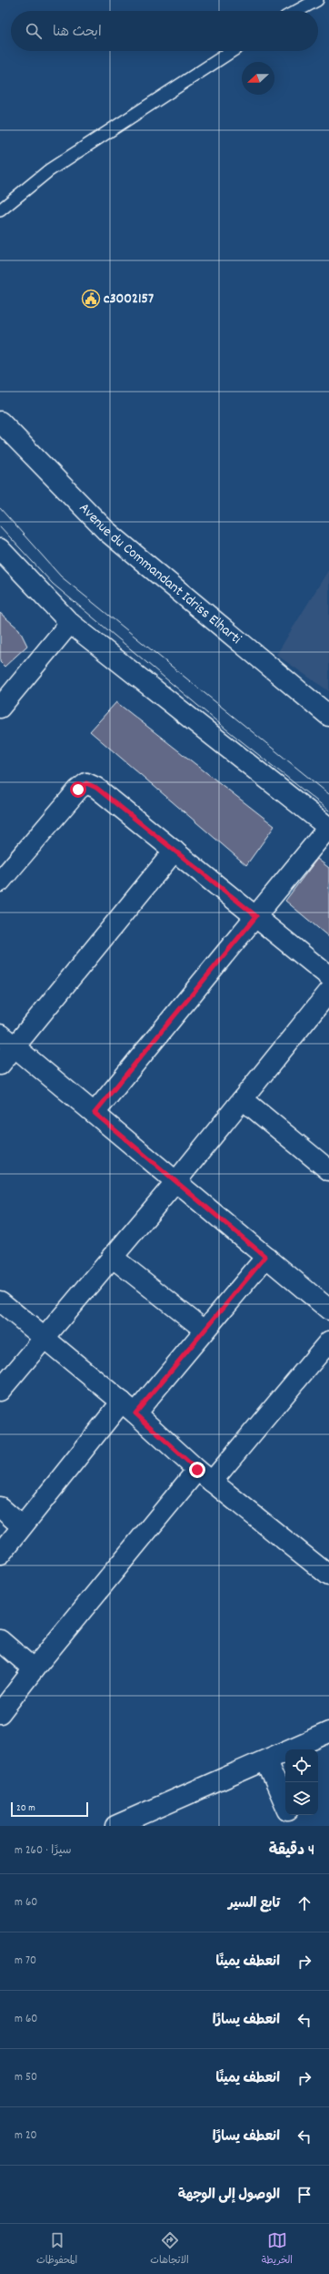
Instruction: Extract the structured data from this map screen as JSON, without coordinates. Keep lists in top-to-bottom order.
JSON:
{
  "streets": {
    "street": ["Avenue du Commandant Idriss Elharti"]
  },
  "places": {
    "public building": ["c3002157"]
  },
  "scale_bar": "20 m",
  "north": "left",
  "page": {
    "search": "ابحث هنا",
    "scale": "20 m",
    "heading": ["4 دقيقة", "سيرًا · 260 m"],
    "list": [
      ["تابع السير", "60 m"],
      ["انعطف يمينًا", "70 m"],
      ["انعطف يسارًا", "60 m"],
      ["انعطف يمينًا", "50 m"],
      ["انعطف يسارًا", "20 m"],
      "الوصول إلى الوجهة"
    ],
    "nav": ["الخريطة", "الاتجاهات", "المحفوظات"]
  }
}
